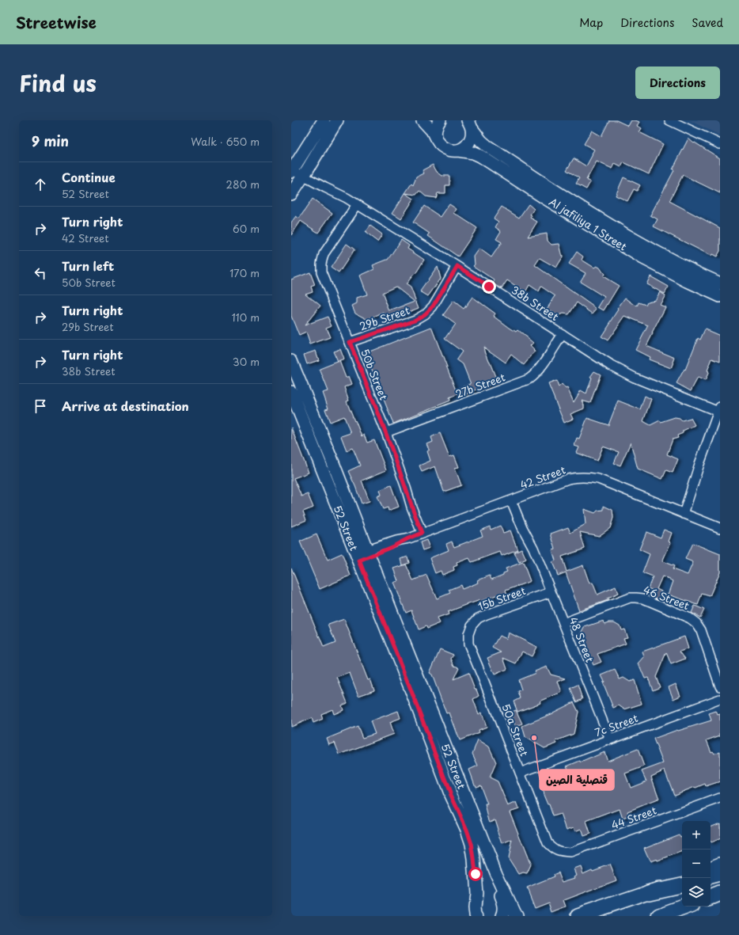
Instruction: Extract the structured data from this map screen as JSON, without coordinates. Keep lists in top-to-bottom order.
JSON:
{
  "streets": {
    "street": [
      "Al jafiliya 1 Street",
      "38b Street",
      "29b Street",
      "50b Street",
      "27b Street",
      "42 Street",
      "52 Street",
      "46 Street",
      "15b Street",
      "48 Street",
      "7c Street",
      "50a Street",
      "44 Street"
    ]
  },
  "crossings": [
    ["38b Street", "29b Street"],
    ["38b Street", "50b Street"],
    ["38b Street", "27b Street"],
    ["29b Street", "50b Street"],
    ["50b Street", "27b Street"],
    ["50b Street", "42 Street"],
    ["42 Street", "52 Street"],
    ["42 Street", "48 Street"],
    ["46 Street", "48 Street"],
    ["15b Street", "48 Street"],
    ["15b Street", "50a Street"],
    ["48 Street", "7c Street"],
    ["7c Street", "50a Street"],
    ["50a Street", "44 Street"]
  ],
  "places": ["قنصلية الصين"],
  "page": {
    "header": "Streetwise",
    "nav": ["Map", "Directions", "Saved"],
    "title": "Find us",
    "buttons": "Directions",
    "heading": ["9 min", "Walk · 650 m"],
    "list": [
      ["Continue", "52 Street", "280 m"],
      ["Turn right", "42 Street", "60 m"],
      ["Turn left", "50b Street", "170 m"],
      ["Turn right", "29b Street", "110 m"],
      ["Turn right", "38b Street", "30 m"],
      "Arrive at destination"
    ],
    "map_buttons": ["+", "−"]
  }
}
